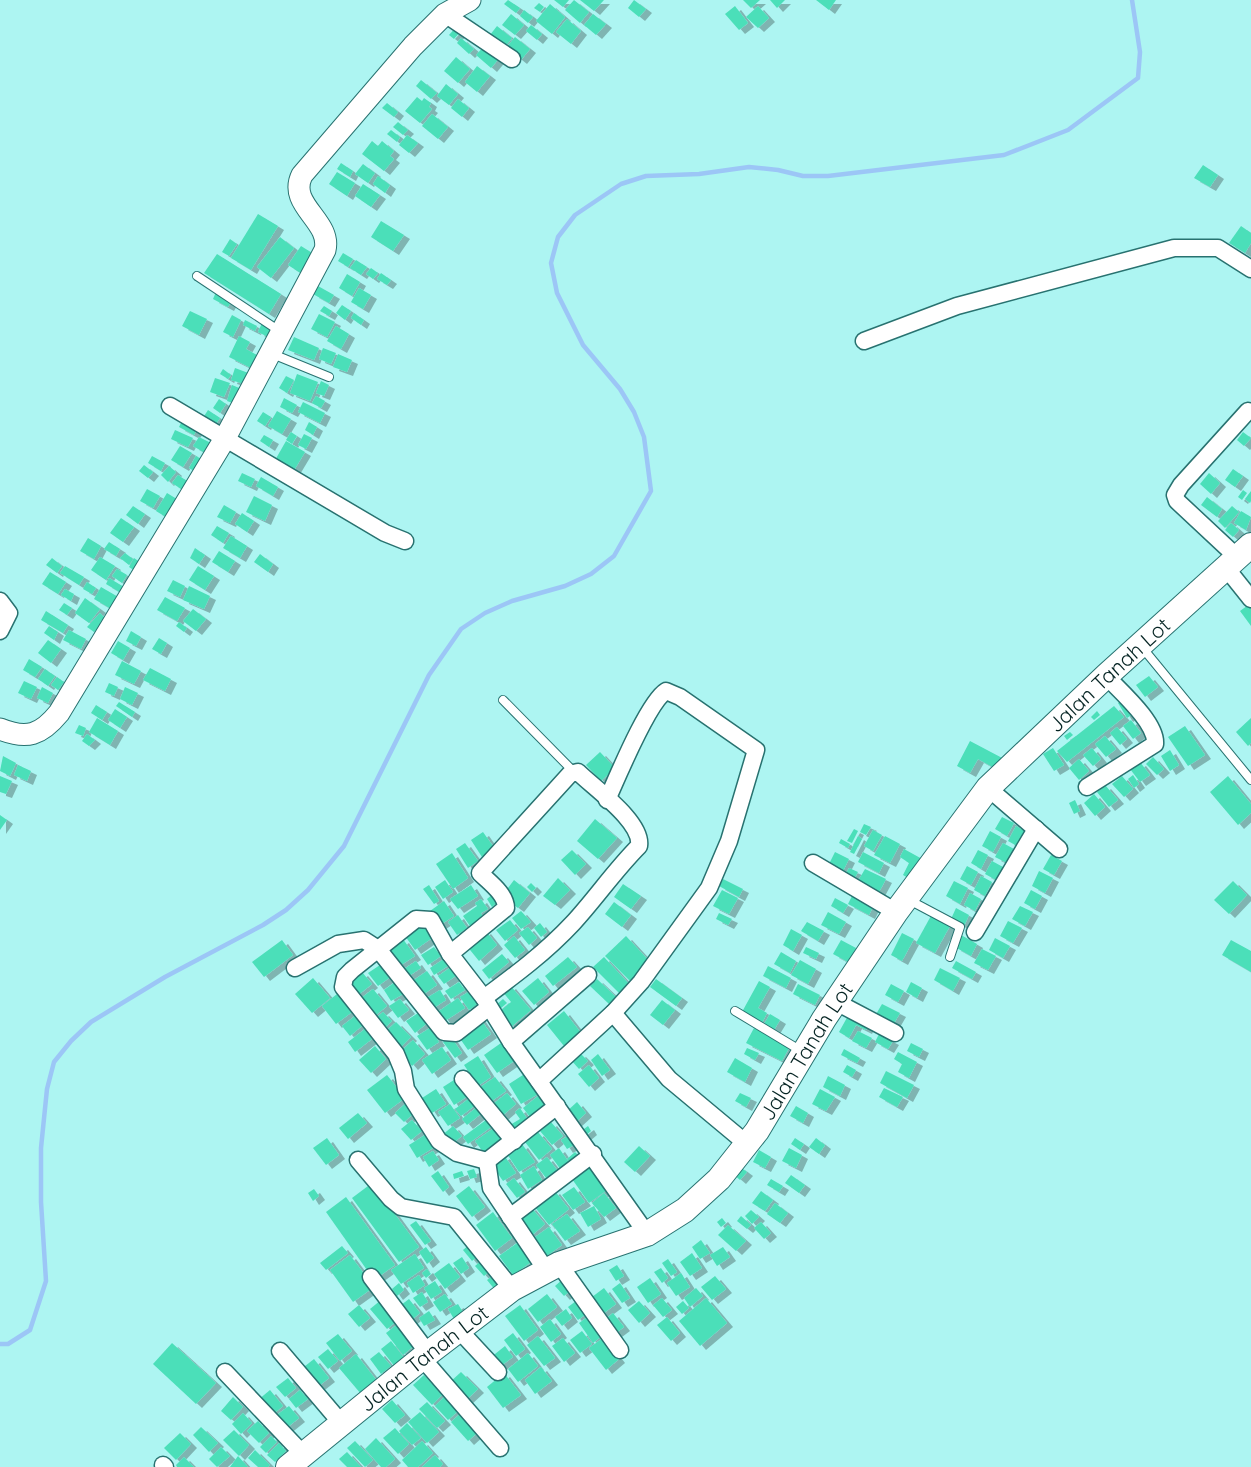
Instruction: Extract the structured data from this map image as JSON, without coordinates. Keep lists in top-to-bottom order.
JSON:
{
  "streets": {
    "main road": ["Jalan Tanah Lot"]
  }
}
